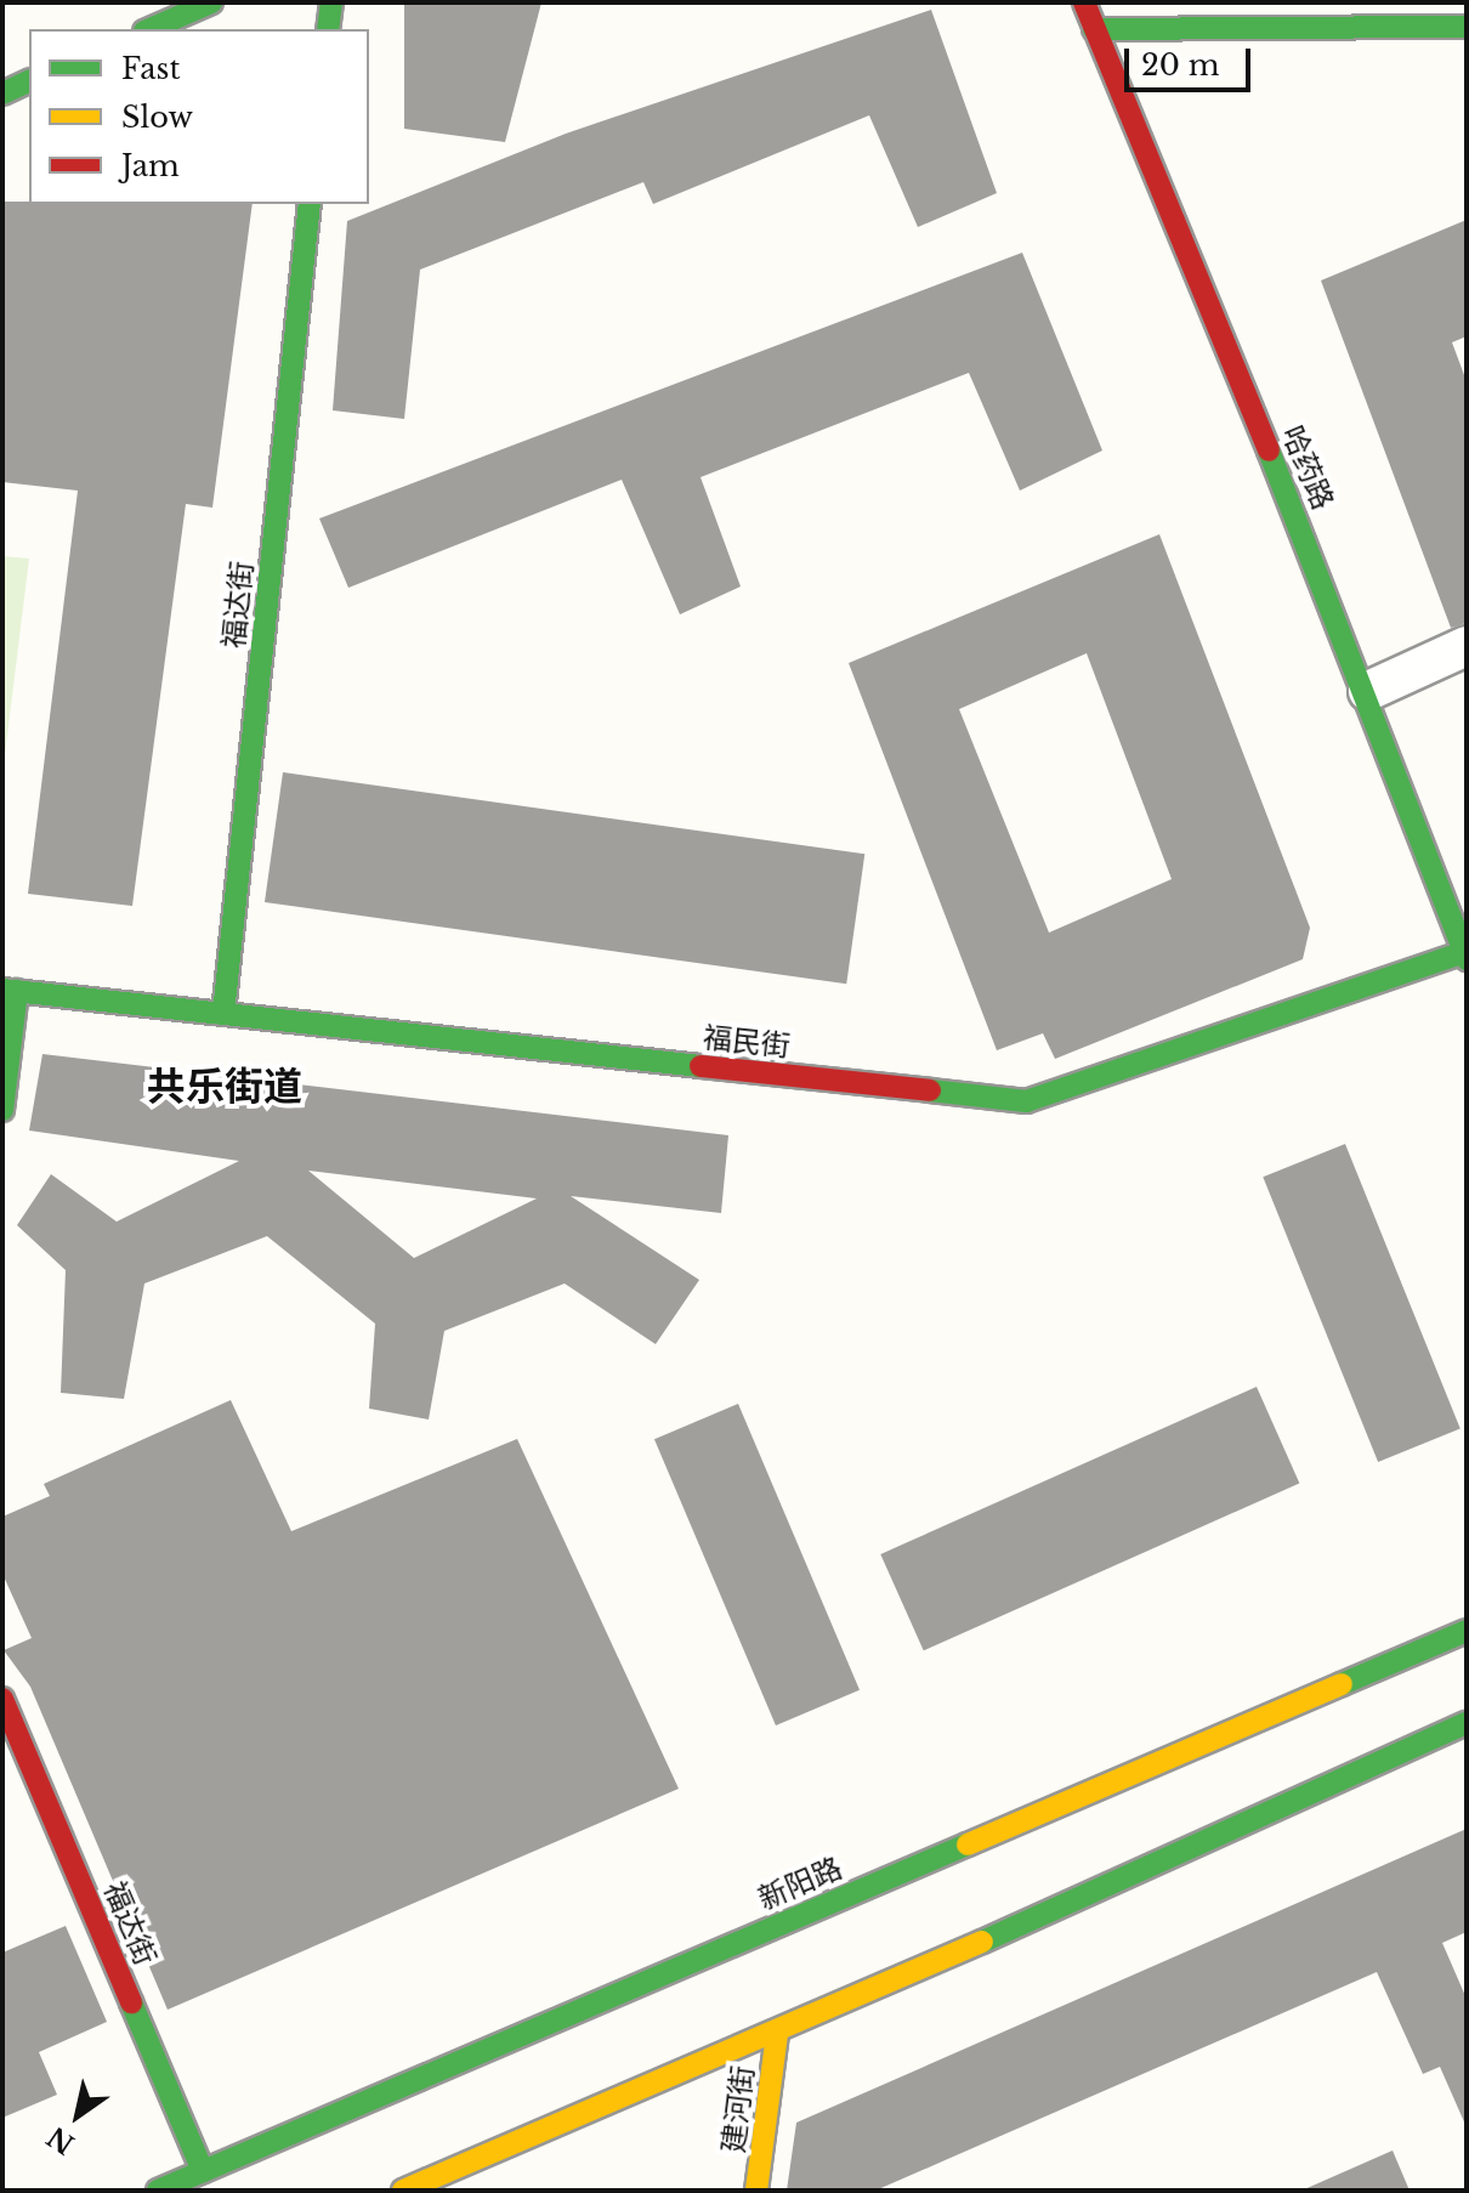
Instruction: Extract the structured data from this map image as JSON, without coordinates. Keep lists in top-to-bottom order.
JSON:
{
  "streets": {
    "main road": [
      "哈药路",
      "福达街",
      "福民街",
      "新阳路",
      "建河街"
    ]
  },
  "crossings": [
    ["哈药路", "福民街"],
    ["福达街", "福民街"],
    ["福达街", "新阳路"]
  ],
  "districts": ["共乐街道"],
  "legend": ["Fast", "Slow", "Jam"],
  "scale_bar": "20 m",
  "north": "bottom left"
}
